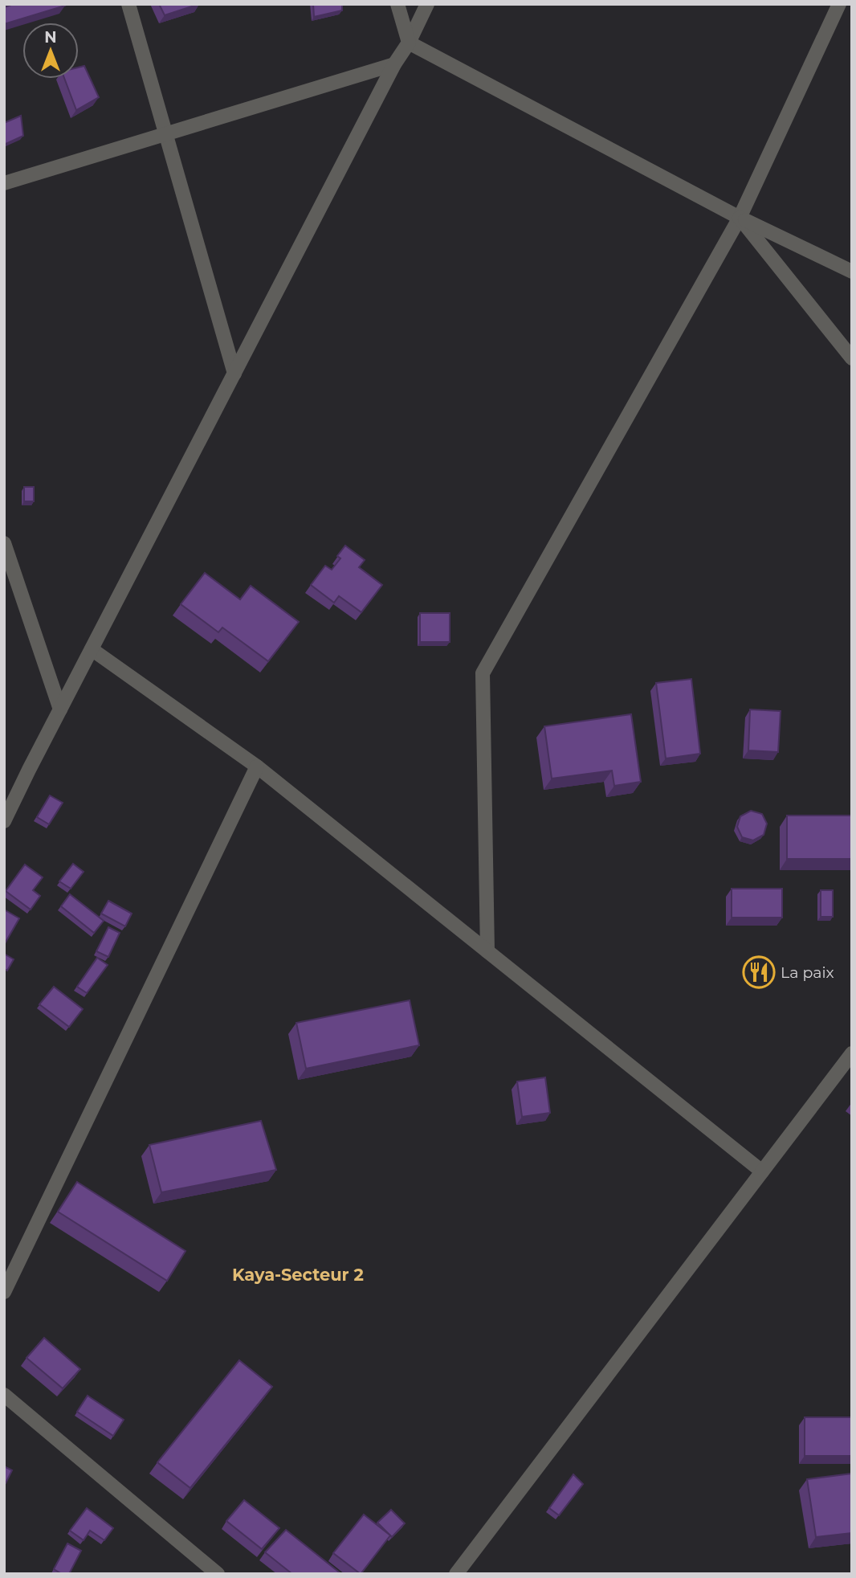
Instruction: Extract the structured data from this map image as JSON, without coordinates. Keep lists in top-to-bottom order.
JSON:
{
  "districts": ["Kaya-Secteur 2"],
  "places": {
    "restaurant": ["La paix"]
  },
  "north": "top"
}
